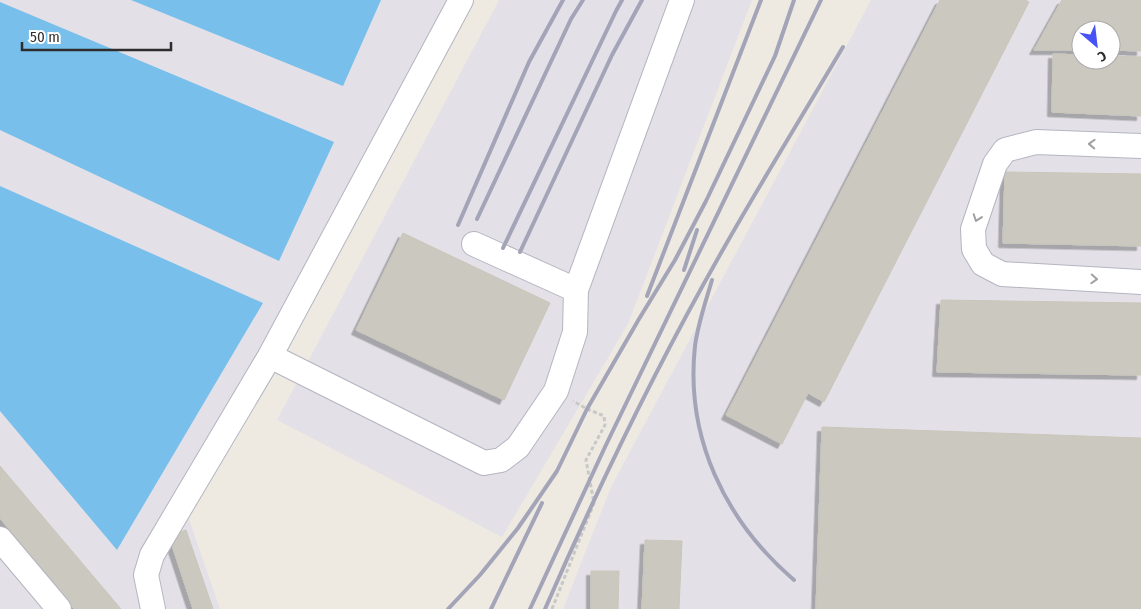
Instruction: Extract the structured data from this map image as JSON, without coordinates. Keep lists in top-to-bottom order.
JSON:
{
  "scale_bar": "50 m",
  "north": "bottom right"
}
